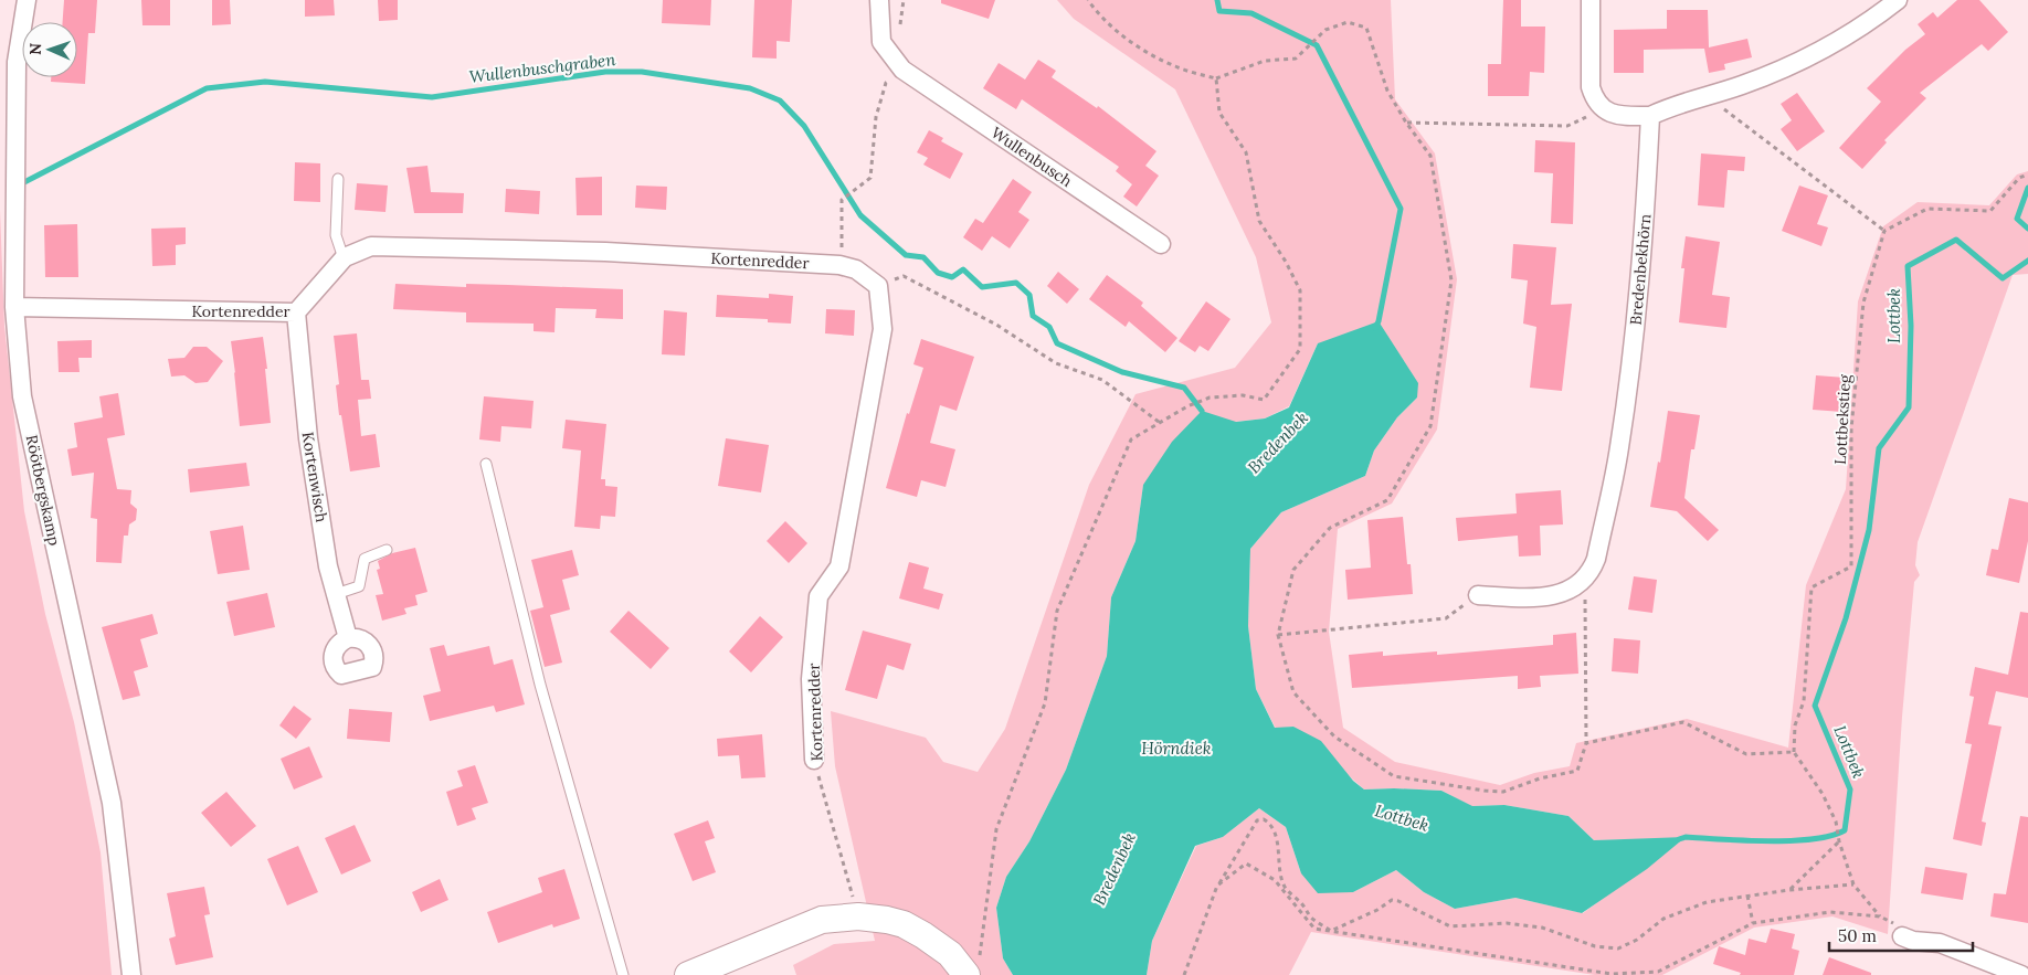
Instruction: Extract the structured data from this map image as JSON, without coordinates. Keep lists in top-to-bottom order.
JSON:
{
  "streets": {
    "street": [
      "Wullenbusch",
      "Kortenredder",
      "Bredenbekhörn",
      "Kortenwisch",
      "Röötbergskamp"
    ],
    "path": ["Lottbekstieg"]
  },
  "crossings": [
    ["Kortenredder", "Kortenwisch"],
    ["Kortenredder", "Röötbergskamp"]
  ],
  "water": [
    "Wullenbuschgraben",
    "Lottbek",
    "Bredenbek",
    "Hörndiek"
  ],
  "scale_bar": "50 m",
  "north": "left"
}
